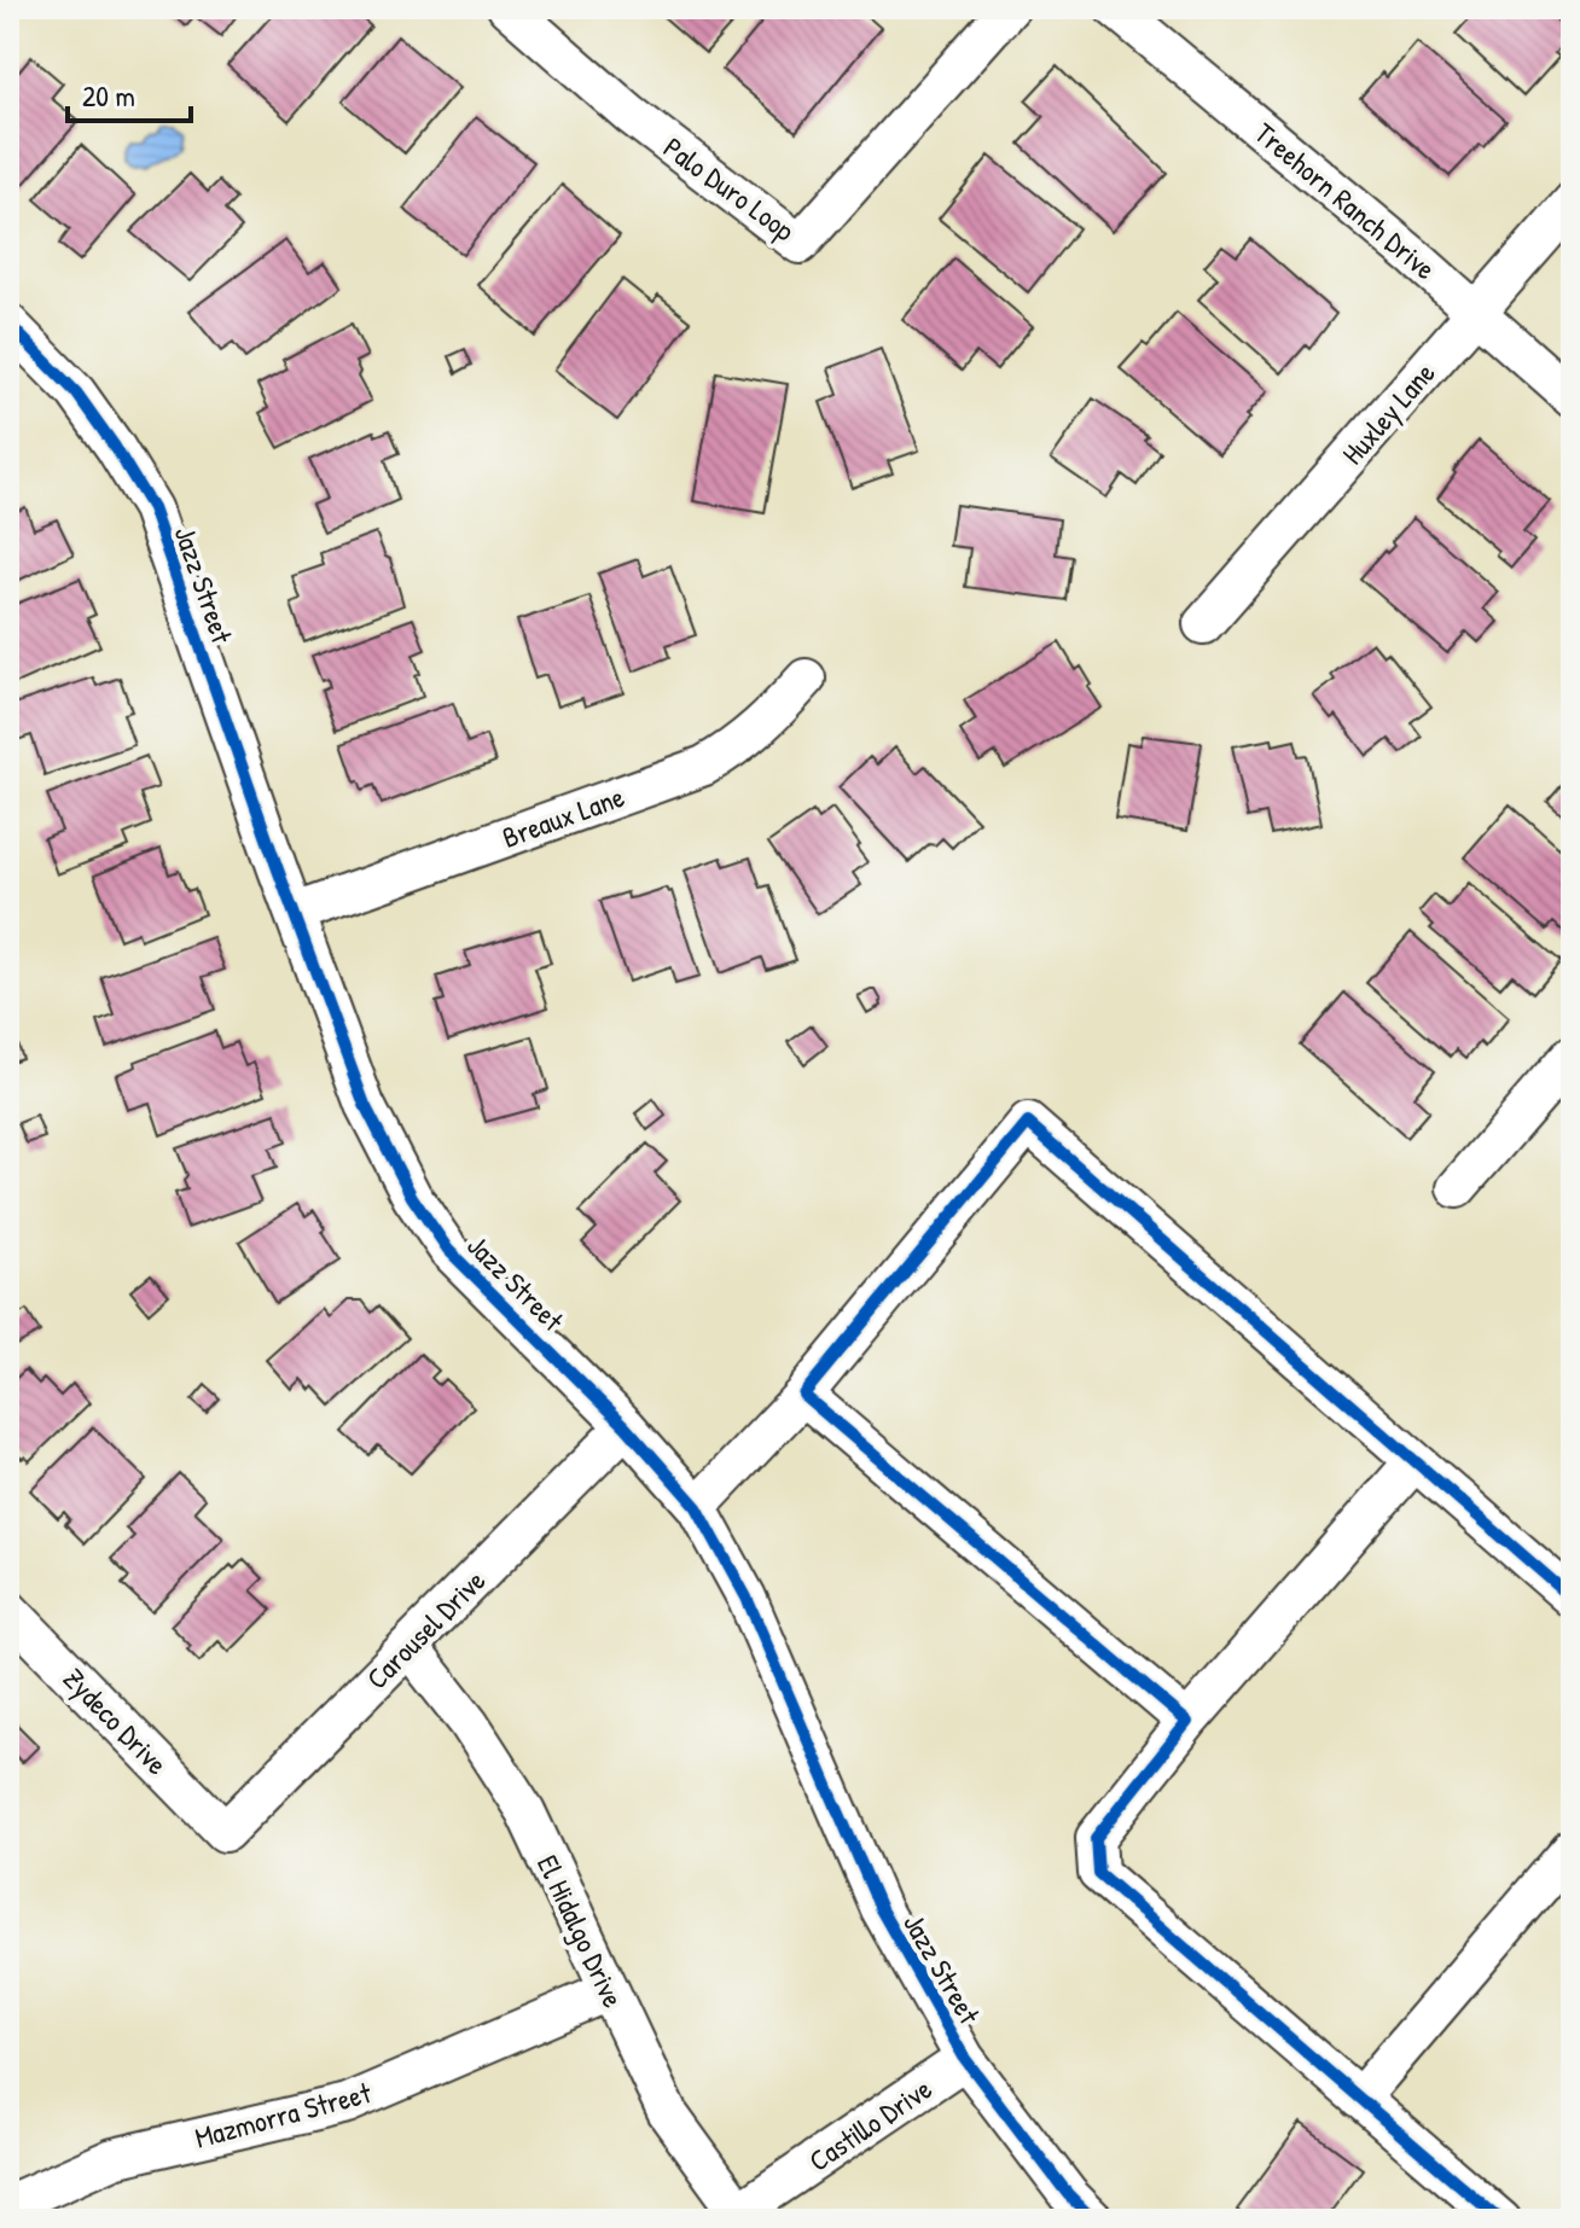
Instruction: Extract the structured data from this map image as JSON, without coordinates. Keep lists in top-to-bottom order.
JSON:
{
  "streets": {
    "street": [
      "Palo Duro Loop",
      "Treehorn Ranch Drive",
      "Huxley Lane",
      "Jazz Street",
      "Breaux Lane",
      "Carousel Drive",
      "Zydeco Drive",
      "El Hidalgo Drive",
      "Mazmorra Street",
      "Castillo Drive"
    ]
  },
  "crossings": [
    ["Treehorn Ranch Drive", "Huxley Lane"],
    ["Jazz Street", "Breaux Lane"],
    ["Jazz Street", "Carousel Drive"],
    ["Jazz Street", "Castillo Drive"],
    ["Carousel Drive", "Zydeco Drive"],
    ["Carousel Drive", "El Hidalgo Drive"],
    ["El Hidalgo Drive", "Mazmorra Street"],
    ["El Hidalgo Drive", "Castillo Drive"]
  ],
  "scale_bar": "20 m"
}
